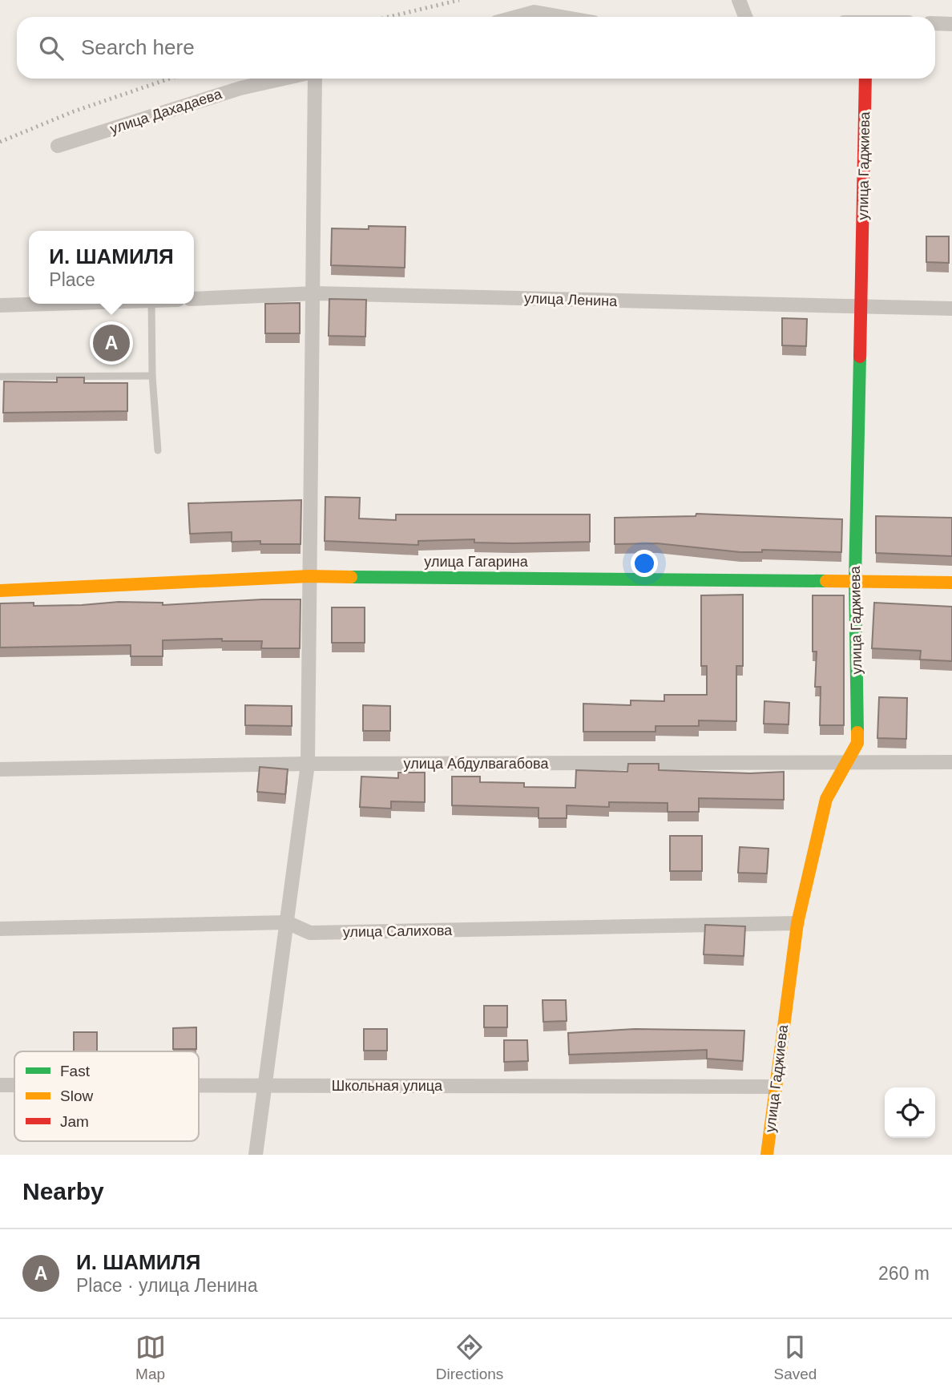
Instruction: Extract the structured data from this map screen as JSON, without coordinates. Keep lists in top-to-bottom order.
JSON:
{
  "streets": {
    "street": [
      "улица Дахадаева",
      "улица Гаджиева",
      "улица Ленина",
      "улица Гагарина",
      "улица Абдулвагабова",
      "улица Салихова",
      "Школьная улица"
    ]
  },
  "crossings": [
    ["улица Гаджиева", "улица Ленина"],
    ["улица Гаджиева", "улица Гагарина"],
    ["улица Гаджиева", "улица Абдулвагабова"],
    ["улица Гаджиева", "улица Салихова"],
    ["улица Гаджиева", "Школьная улица"]
  ],
  "legend": ["Fast", "Slow", "Jam"],
  "page": {
    "search": "Search here",
    "popup": ["И. ШАМИЛЯ", "Place"],
    "pins": "A",
    "heading": "Nearby",
    "list": [
      {
        "mark": "A",
        "name": "И. ШАМИЛЯ",
        "note": "Place · улица Ленина",
        "value": "260 m"
      }
    ],
    "nav": ["Map", "Directions", "Saved"]
  }
}
